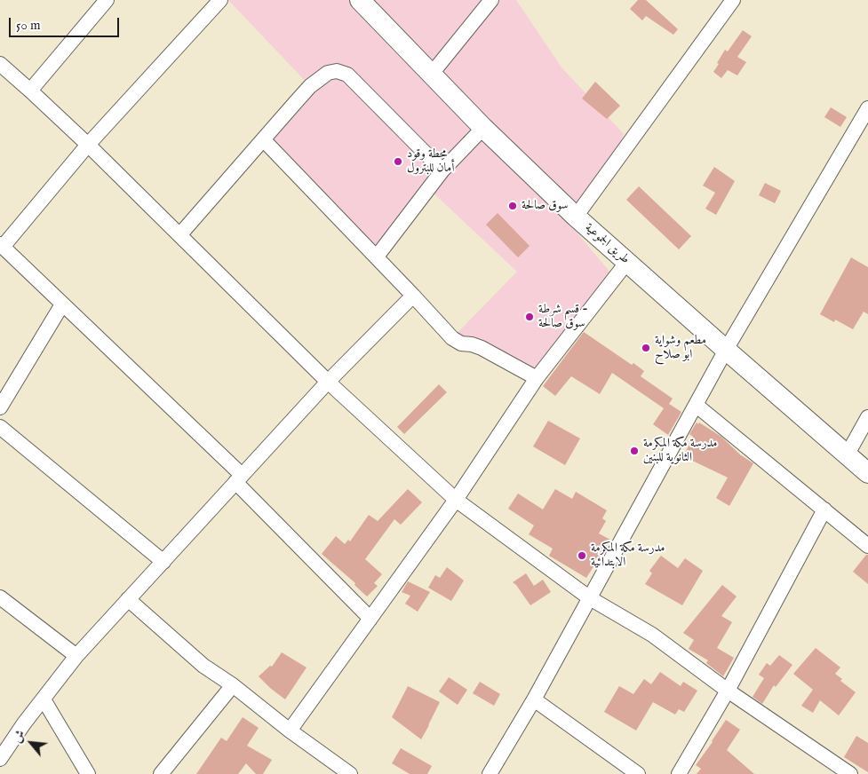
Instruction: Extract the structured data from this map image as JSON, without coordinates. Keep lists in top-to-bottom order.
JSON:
{
  "streets": {
    "main road": ["طريق الجموعية"]
  },
  "places": [
    "محطة وقود أمان للبترول",
    "سوق صالحة",
    "قسم شرطة - سوق صالحة",
    "مطعم وشواية ابو صلاح",
    "مدرسة مكة المكرمة الثانوية للبنين",
    "مدرسة مكة المكرمة الابتدائية"
  ],
  "scale_bar": "50 m",
  "north": "top left"
}
